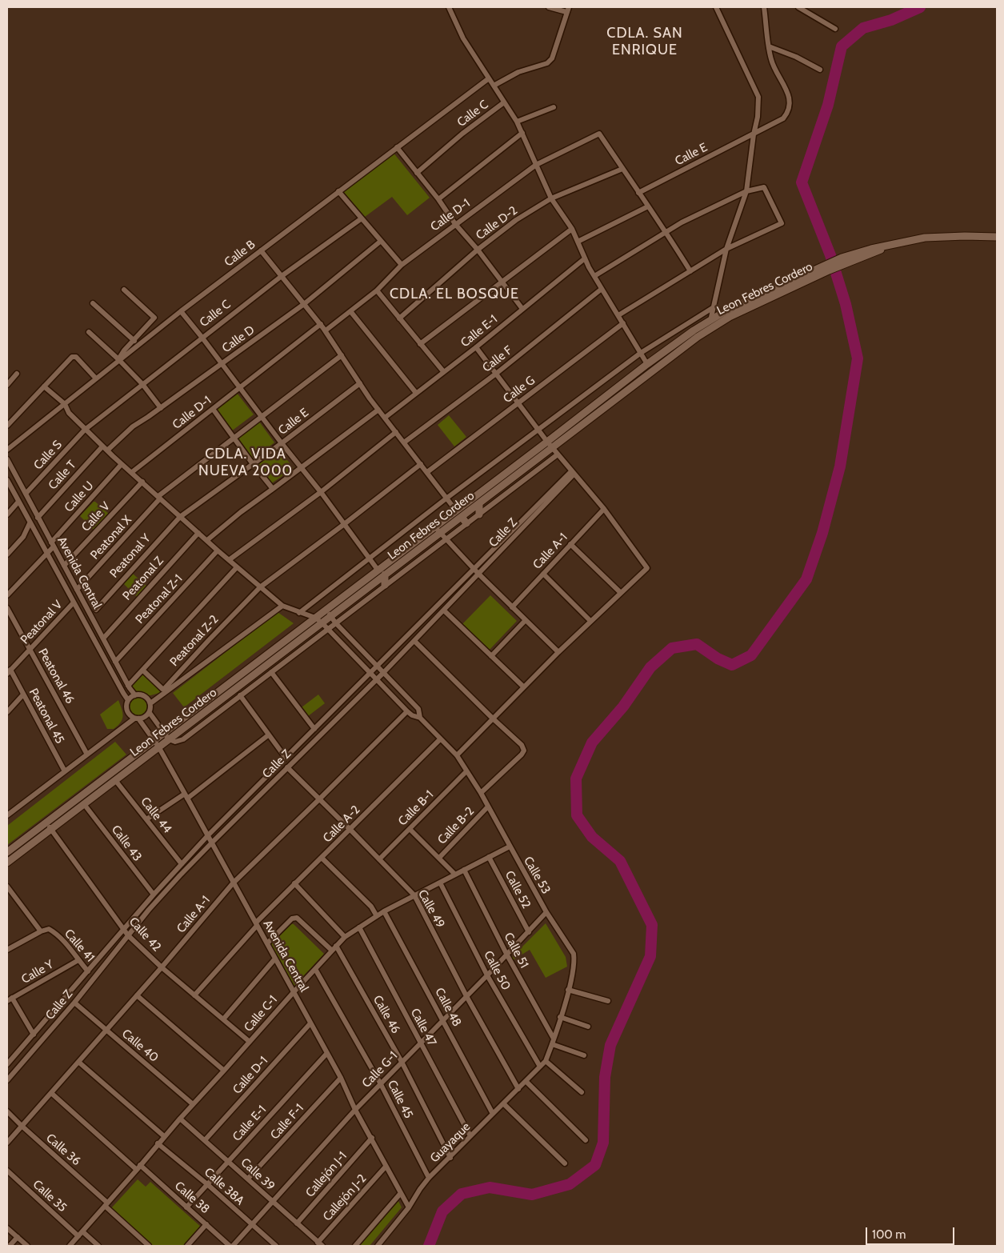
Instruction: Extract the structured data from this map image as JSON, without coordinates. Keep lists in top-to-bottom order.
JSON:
{
  "streets": {
    "street": [
      "Calle C",
      "Calle E",
      "Calle D-1",
      "Calle D-2",
      "Calle B",
      "Leon Febres Cordero",
      "Calle E-1",
      "Calle D",
      "Calle F",
      "Calle G",
      "Calle S",
      "Calle T",
      "Calle U",
      "Calle V",
      "Calle Z",
      "Peatonal X",
      "Calle A-1",
      "Peatonal Y",
      "Avenida Central",
      "Peatonal Z",
      "Peatonal Z-1",
      "Peatonal V",
      "Peatonal Z-2",
      "Peatonal 46",
      "Peatonal 45",
      "Calle B-1",
      "Calle 44",
      "Calle A-2",
      "Calle B-2",
      "Calle 43",
      "Calle 53",
      "Calle 52",
      "Calle 49",
      "Calle 42",
      "Calle 41",
      "Calle 51",
      "Calle 50",
      "Calle Y",
      "Calle 48",
      "Calle C-1",
      "Calle 46",
      "Calle 47",
      "Calle 40",
      "Calle G-1",
      "Calle 45",
      "Calle F-1",
      "Guayaque",
      "Calle 36",
      "Calle 39",
      "Callejón J-1",
      "Calle 38A",
      "Calle 35",
      "Calle 38",
      "Callejón J-2"
    ]
  },
  "crossings": [
    ["Calle C", "Calle S"],
    ["Calle E", "Peatonal Y"],
    ["Calle D-1", "Calle D-2"],
    ["Calle D-1", "Avenida Central"],
    ["Calle D-1", "Calle 39"],
    ["Leon Febres Cordero", "Avenida Central"],
    ["Leon Febres Cordero", "Calle 44"],
    ["Leon Febres Cordero", "Calle 43"],
    ["Leon Febres Cordero", "Calle 53"],
    ["Leon Febres Cordero", "Calle 42"],
    ["Calle E-1", "Avenida Central"],
    ["Calle E-1", "Calle 39"],
    ["Calle E-1", "Calle 38A"],
    ["Calle E-1", "Calle 38"],
    ["Calle S", "Avenida Central"],
    ["Calle T", "Avenida Central"],
    ["Calle U", "Avenida Central"],
    ["Calle V", "Avenida Central"],
    ["Calle Z", "Avenida Central"],
    ["Calle Z", "Calle 44"],
    ["Calle Z", "Calle 43"],
    ["Calle Z", "Calle 53"],
    ["Calle Z", "Calle 49"],
    ["Calle Z", "Calle 42"],
    ["Calle Z", "Calle 41"],
    ["Calle Z", "Calle 40"],
    ["Peatonal X", "Avenida Central"],
    ["Calle A-1", "Avenida Central"],
    ["Calle A-1", "Calle 53"],
    ["Calle A-1", "Calle 49"],
    ["Calle A-1", "Calle 42"],
    ["Calle A-1", "Calle 40"],
    ["Calle A-1", "Calle 36"],
    ["Calle A-1", "Calle 38"],
    ["Avenida Central", "Peatonal Z"],
    ["Avenida Central", "Peatonal Z-1"],
    ["Avenida Central", "Peatonal V"],
    ["Avenida Central", "Peatonal Z-2"],
    ["Avenida Central", "Calle A-2"],
    ["Avenida Central", "Calle C-1"],
    ["Avenida Central", "Calle G-1"],
    ["Avenida Central", "Calle F-1"],
    ["Avenida Central", "Guayaque"],
    ["Avenida Central", "Callejón J-1"],
    ["Avenida Central", "Callejón J-2"],
    ["Peatonal V", "Peatonal 46"],
    ["Peatonal V", "Peatonal 45"],
    ["Calle B-1", "Calle 53"],
    ["Calle B-1", "Calle 49"],
    ["Calle A-2", "Calle 53"],
    ["Calle A-2", "Calle 49"],
    ["Calle A-2", "Calle 42"],
    ["Calle B-2", "Calle 53"],
    ["Calle 53", "Calle 51"],
    ["Calle 53", "Calle C-1"],
    ["Calle 53", "Calle G-1"],
    ["Calle 53", "Guayaque"],
    ["Calle 52", "Calle C-1"],
    ["Calle 52", "Calle G-1"],
    ["Calle 49", "Calle C-1"],
    ["Calle 49", "Calle G-1"],
    ["Calle 49", "Guayaque"],
    ["Calle 42", "Calle C-1"],
    ["Calle 41", "Calle Y"],
    ["Calle 51", "Calle C-1"],
    ["Calle 51", "Calle G-1"],
    ["Calle 50", "Calle C-1"],
    ["Calle 50", "Calle G-1"],
    ["Calle 50", "Guayaque"],
    ["Calle 48", "Calle C-1"],
    ["Calle 48", "Calle G-1"],
    ["Calle 48", "Guayaque"],
    ["Calle C-1", "Calle 46"],
    ["Calle C-1", "Calle 47"],
    ["Calle C-1", "Calle 40"],
    ["Calle C-1", "Calle 45"],
    ["Calle C-1", "Calle 36"],
    ["Calle C-1", "Calle 39"],
    ["Calle C-1", "Calle 38A"],
    ["Calle C-1", "Calle 35"],
    ["Calle C-1", "Calle 38"],
    ["Calle 46", "Calle G-1"],
    ["Calle 46", "Guayaque"],
    ["Calle 47", "Calle G-1"],
    ["Calle 47", "Guayaque"],
    ["Calle G-1", "Calle 45"],
    ["Calle G-1", "Calle 39"],
    ["Calle G-1", "Calle 38A"],
    ["Calle 45", "Guayaque"],
    ["Calle F-1", "Calle 39"],
    ["Calle 39", "Callejón J-1"],
    ["Calle 39", "Callejón J-2"]
  ],
  "districts": ["CDLA. SAN ENRIQUE", "CDLA. EL BOSQUE", "CDLA. VIDA NUEVA 2000"],
  "scale_bar": "100 m"
}
